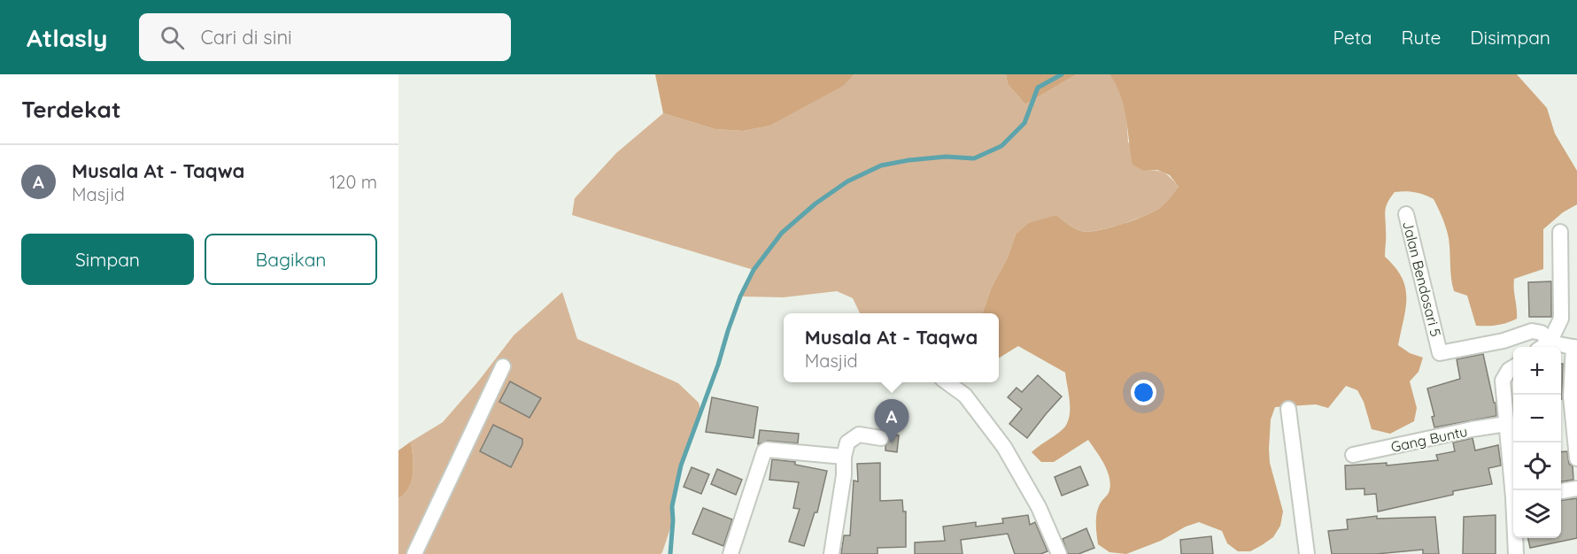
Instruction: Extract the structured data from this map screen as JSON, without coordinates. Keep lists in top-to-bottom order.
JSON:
{
  "streets": {
    "street": ["Jalan Bendosari 5", "Gang Buntu"]
  },
  "page": {
    "header": "Atlasly",
    "search": "Cari di sini",
    "nav": ["Peta", "Rute", "Disimpan"],
    "heading": "Terdekat",
    "list": [
      {
        "mark": "A",
        "name": "Musala At - Taqwa",
        "note": "Masjid",
        "value": "120 m"
      }
    ],
    "buttons": ["Simpan", "Bagikan"],
    "popup": ["Musala At - Taqwa", "Masjid"],
    "map_buttons": ["+", "−"],
    "pins": "A"
  }
}
